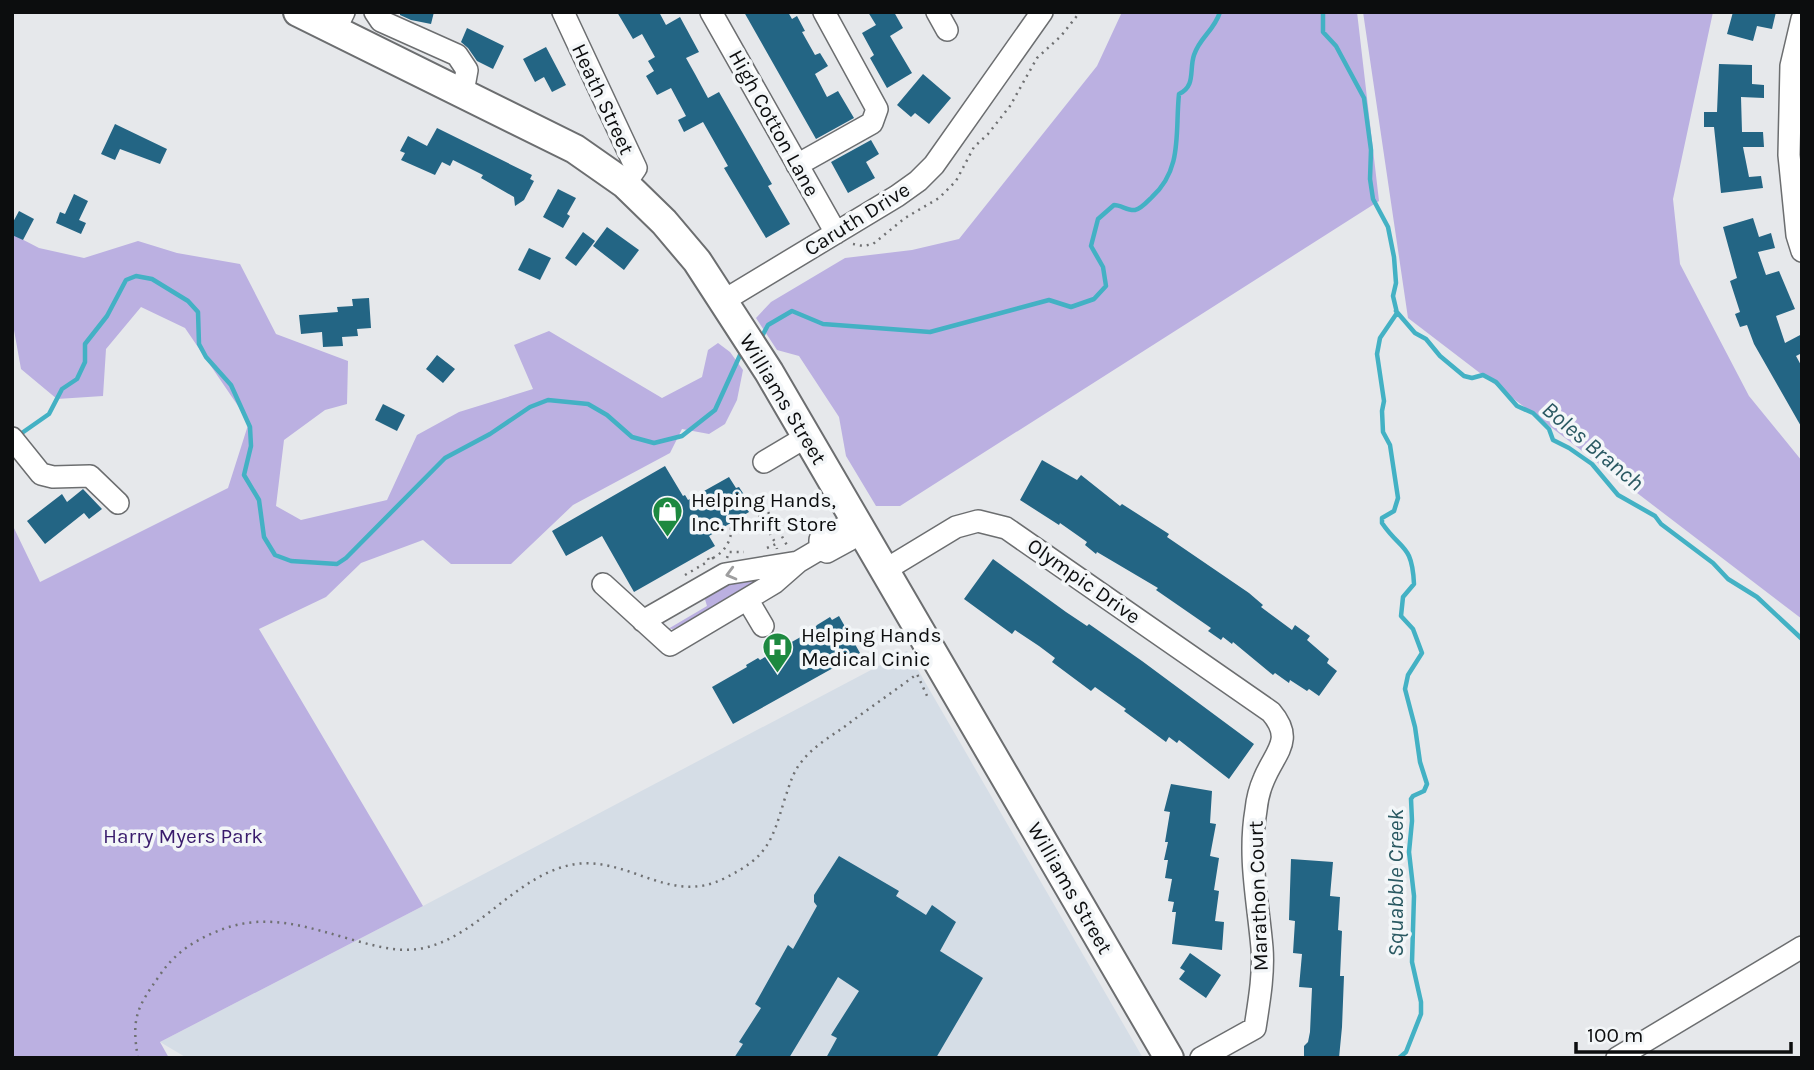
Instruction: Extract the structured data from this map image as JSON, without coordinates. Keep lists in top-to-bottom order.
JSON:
{
  "streets": {
    "main road": ["Williams Street"],
    "street": [
      "Heath Street",
      "High Cotton Lane",
      "Caruth Drive",
      "Olympic Drive",
      "Marathon Court"
    ]
  },
  "crossings": [
    ["Heath Street", "Williams Street"],
    ["High Cotton Lane", "Caruth Drive"],
    ["Caruth Drive", "Williams Street"],
    ["Williams Street", "Olympic Drive"],
    ["Olympic Drive", "Marathon Court"]
  ],
  "water": ["Boles Branch", "Squabble Creek"],
  "parks": ["Harry Myers Park"],
  "places": {
    "shop": ["Helping Hands, Inc. Thrift Store"],
    "hospital": ["Helping Hands Medical Cinic"]
  },
  "scale_bar": "100 m"
}
